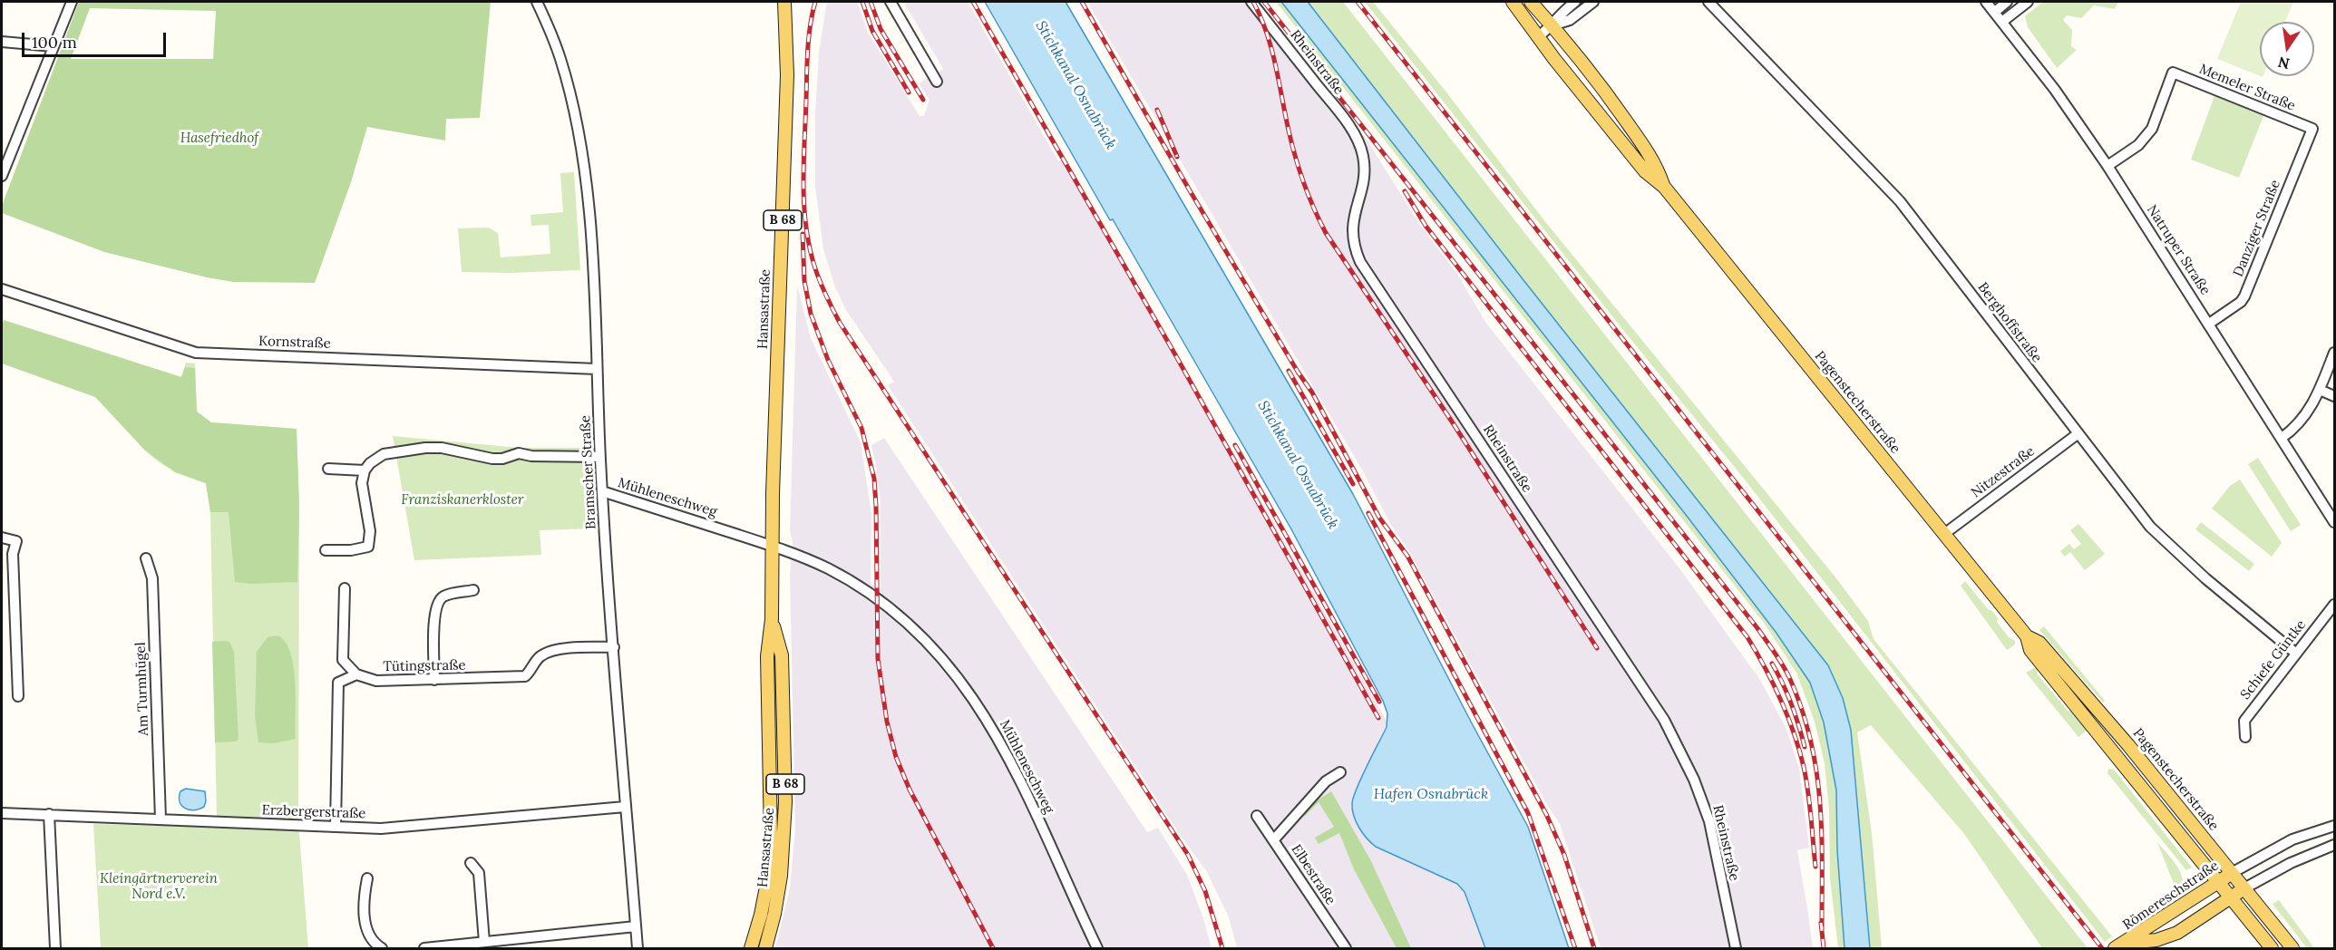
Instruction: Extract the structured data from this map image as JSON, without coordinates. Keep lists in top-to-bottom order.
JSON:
{
  "streets": {
    "main road": [
      "B 68",
      "Hansastraße",
      "Pagenstecherstraße",
      "Römereschstraße"
    ],
    "street": [
      "Rheinstraße",
      "Memeler Straße",
      "Danziger Straße",
      "Natruper Straße",
      "Berghoffstraße",
      "Kornstraße",
      "Bramscher Straße",
      "Nitzestraße",
      "Mühleneschweg",
      "Schiefe Güntke",
      "Tütingstraße",
      "Am Turmhügel",
      "Erzbergerstraße",
      "Elbestraße"
    ]
  },
  "crossings": [
    ["Memeler Straße", "Danziger Straße"],
    ["Memeler Straße", "Natruper Straße"],
    ["Danziger Straße", "Natruper Straße"],
    ["Hansastraße", "Mühleneschweg"],
    ["Berghoffstraße", "Nitzestraße"],
    ["Berghoffstraße", "Schiefe Güntke"],
    ["Kornstraße", "Bramscher Straße"],
    ["Pagenstecherstraße", "Nitzestraße"],
    ["Pagenstecherstraße", "Römereschstraße"],
    ["Bramscher Straße", "Mühleneschweg"],
    ["Bramscher Straße", "Tütingstraße"],
    ["Bramscher Straße", "Erzbergerstraße"],
    ["Am Turmhügel", "Erzbergerstraße"]
  ],
  "water": ["Stichkanal Osnabrück", "Hafen Osnabrück"],
  "parks": ["Hasefriedhof", "Franziskanerkloster", "Kleingärtnerverein Nord e.V."],
  "scale_bar": "100 m",
  "north": "bottom"
}
